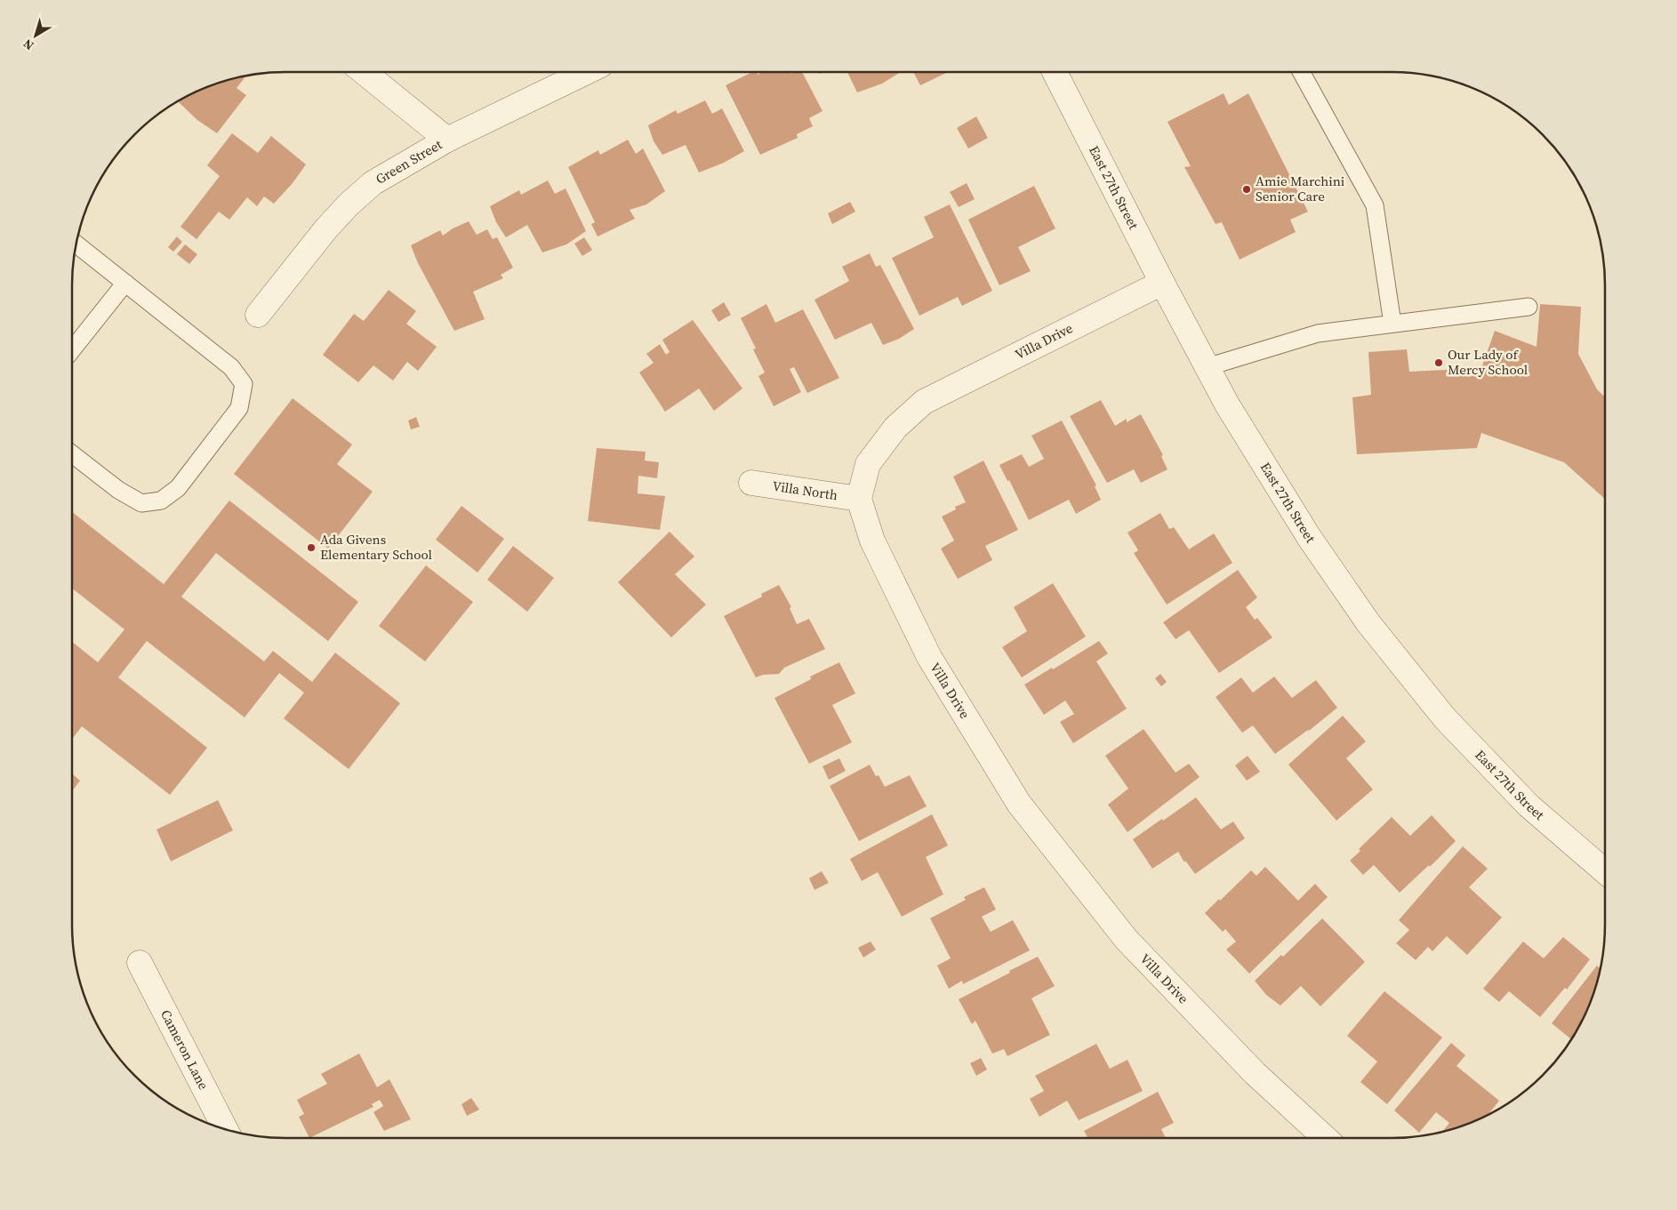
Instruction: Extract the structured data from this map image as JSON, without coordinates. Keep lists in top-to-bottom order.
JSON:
{
  "streets": {
    "street": [
      "Green Street",
      "East 27th Street",
      "Villa Drive",
      "Villa North",
      "Cameron Lane"
    ]
  },
  "crossings": [
    ["East 27th Street", "Villa Drive"],
    ["Villa Drive", "Villa North"]
  ],
  "places": ["Amie Marchini Senior Care", "Our Lady of Mercy School", "Ada Givens Elementary School"],
  "north": "bottom left"
}
